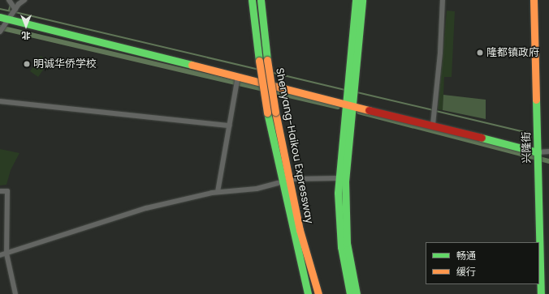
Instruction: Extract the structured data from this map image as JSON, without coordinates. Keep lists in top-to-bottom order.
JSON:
{
  "streets": {
    "main road": ["Shenyang-Haikou Expressway", "兴隆街"]
  },
  "places": ["隆都镇政府", "明诚华侨学校"],
  "legend": ["畅通", "缓行"],
  "north": "bottom"
}
